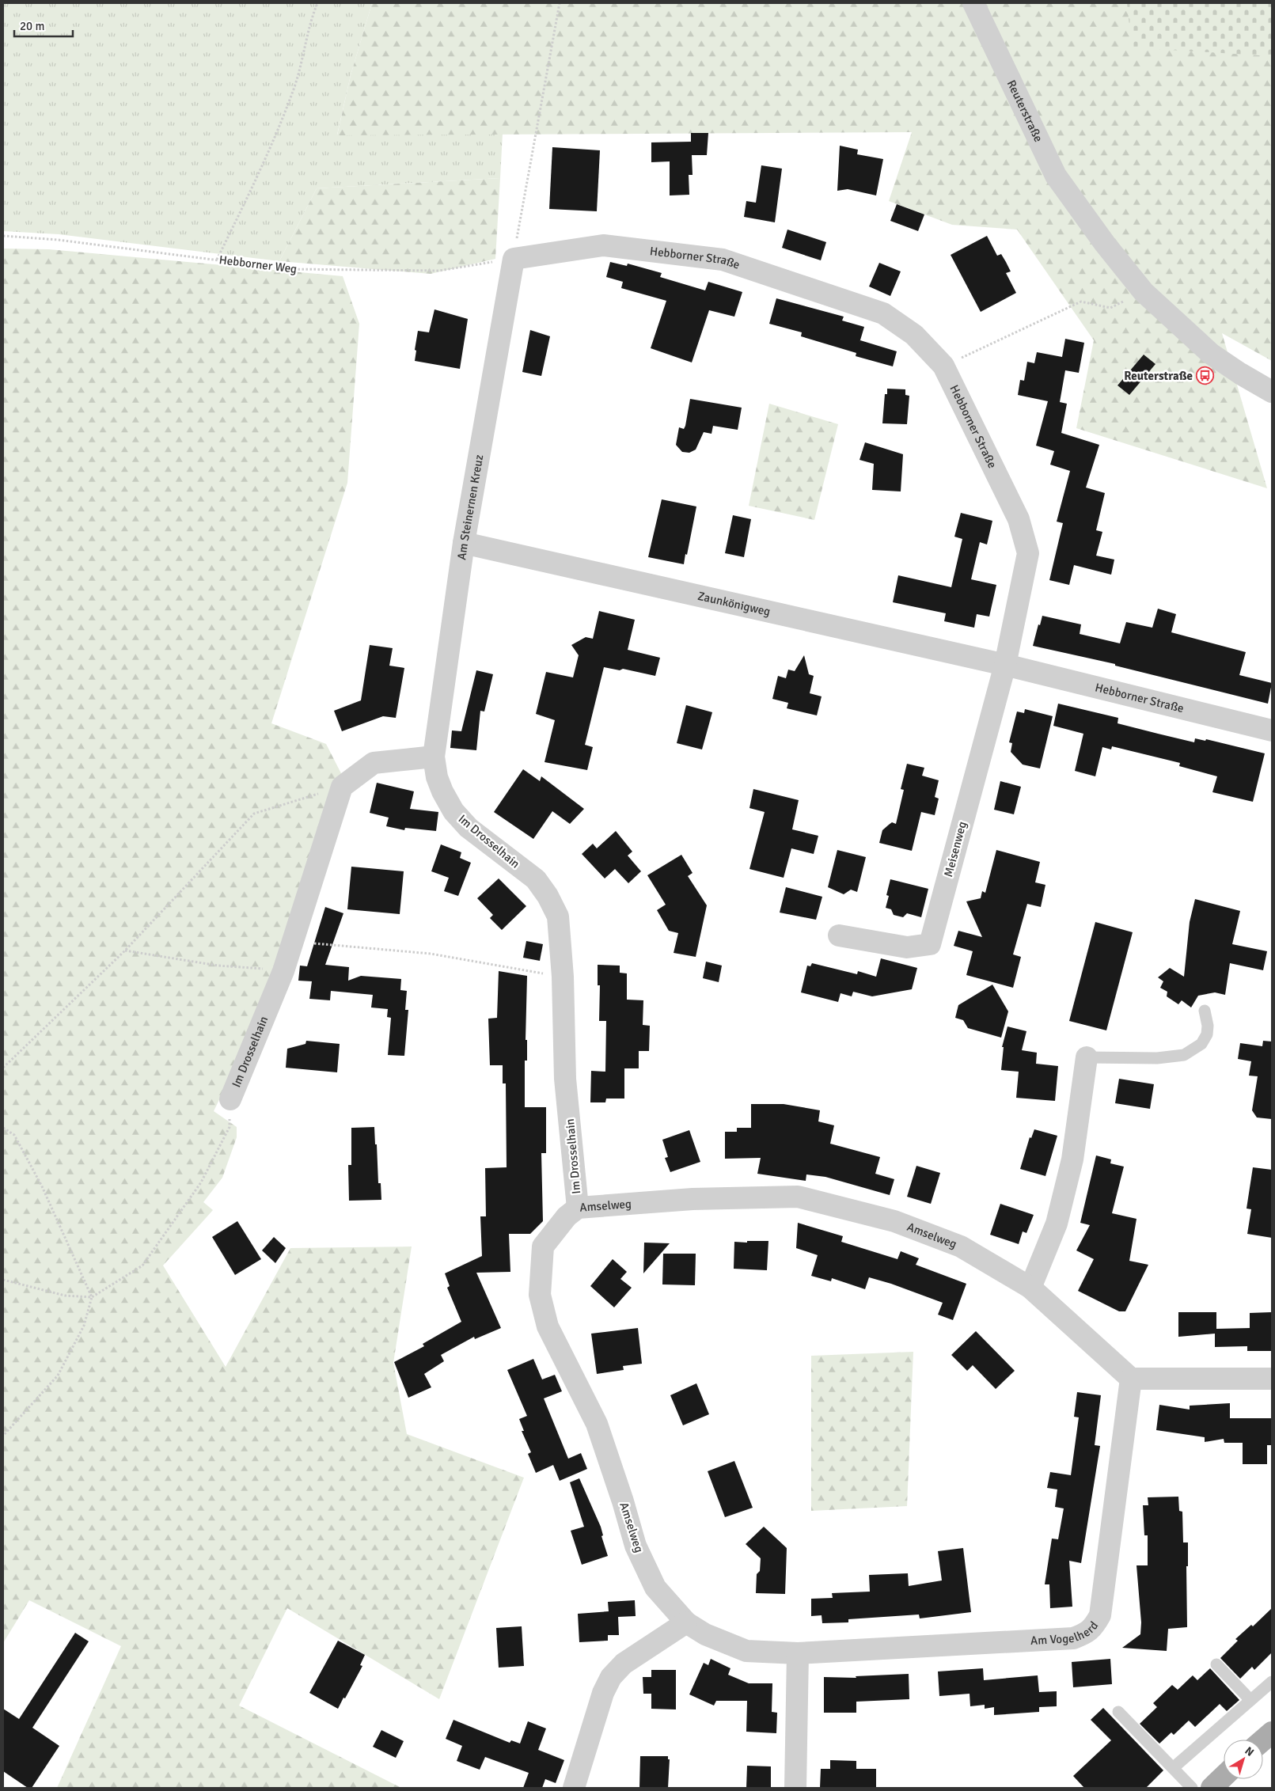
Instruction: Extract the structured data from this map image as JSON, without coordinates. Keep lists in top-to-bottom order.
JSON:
{
  "streets": {
    "street": [
      "Reuterstraße",
      "Hebborner Straße",
      "Am Steinernen Kreuz",
      "Zaunkönigweg",
      "Im Drosselhain",
      "Meisenweg",
      "Amselweg",
      "Am Vogelherd"
    ],
    "path": ["Hebborner Weg"]
  },
  "crossings": [
    ["Hebborner Straße", "Hebborner Weg"],
    ["Hebborner Straße", "Am Steinernen Kreuz"],
    ["Hebborner Straße", "Zaunkönigweg"],
    ["Hebborner Straße", "Meisenweg"],
    ["Hebborner Weg", "Am Steinernen Kreuz"],
    ["Am Steinernen Kreuz", "Zaunkönigweg"],
    ["Am Steinernen Kreuz", "Im Drosselhain"],
    ["Zaunkönigweg", "Meisenweg"],
    ["Im Drosselhain", "Amselweg"],
    ["Amselweg", "Am Vogelherd"]
  ],
  "places": {
    "bus stop": ["Reuterstraße"]
  },
  "scale_bar": "20 m",
  "north": "top right"
}
